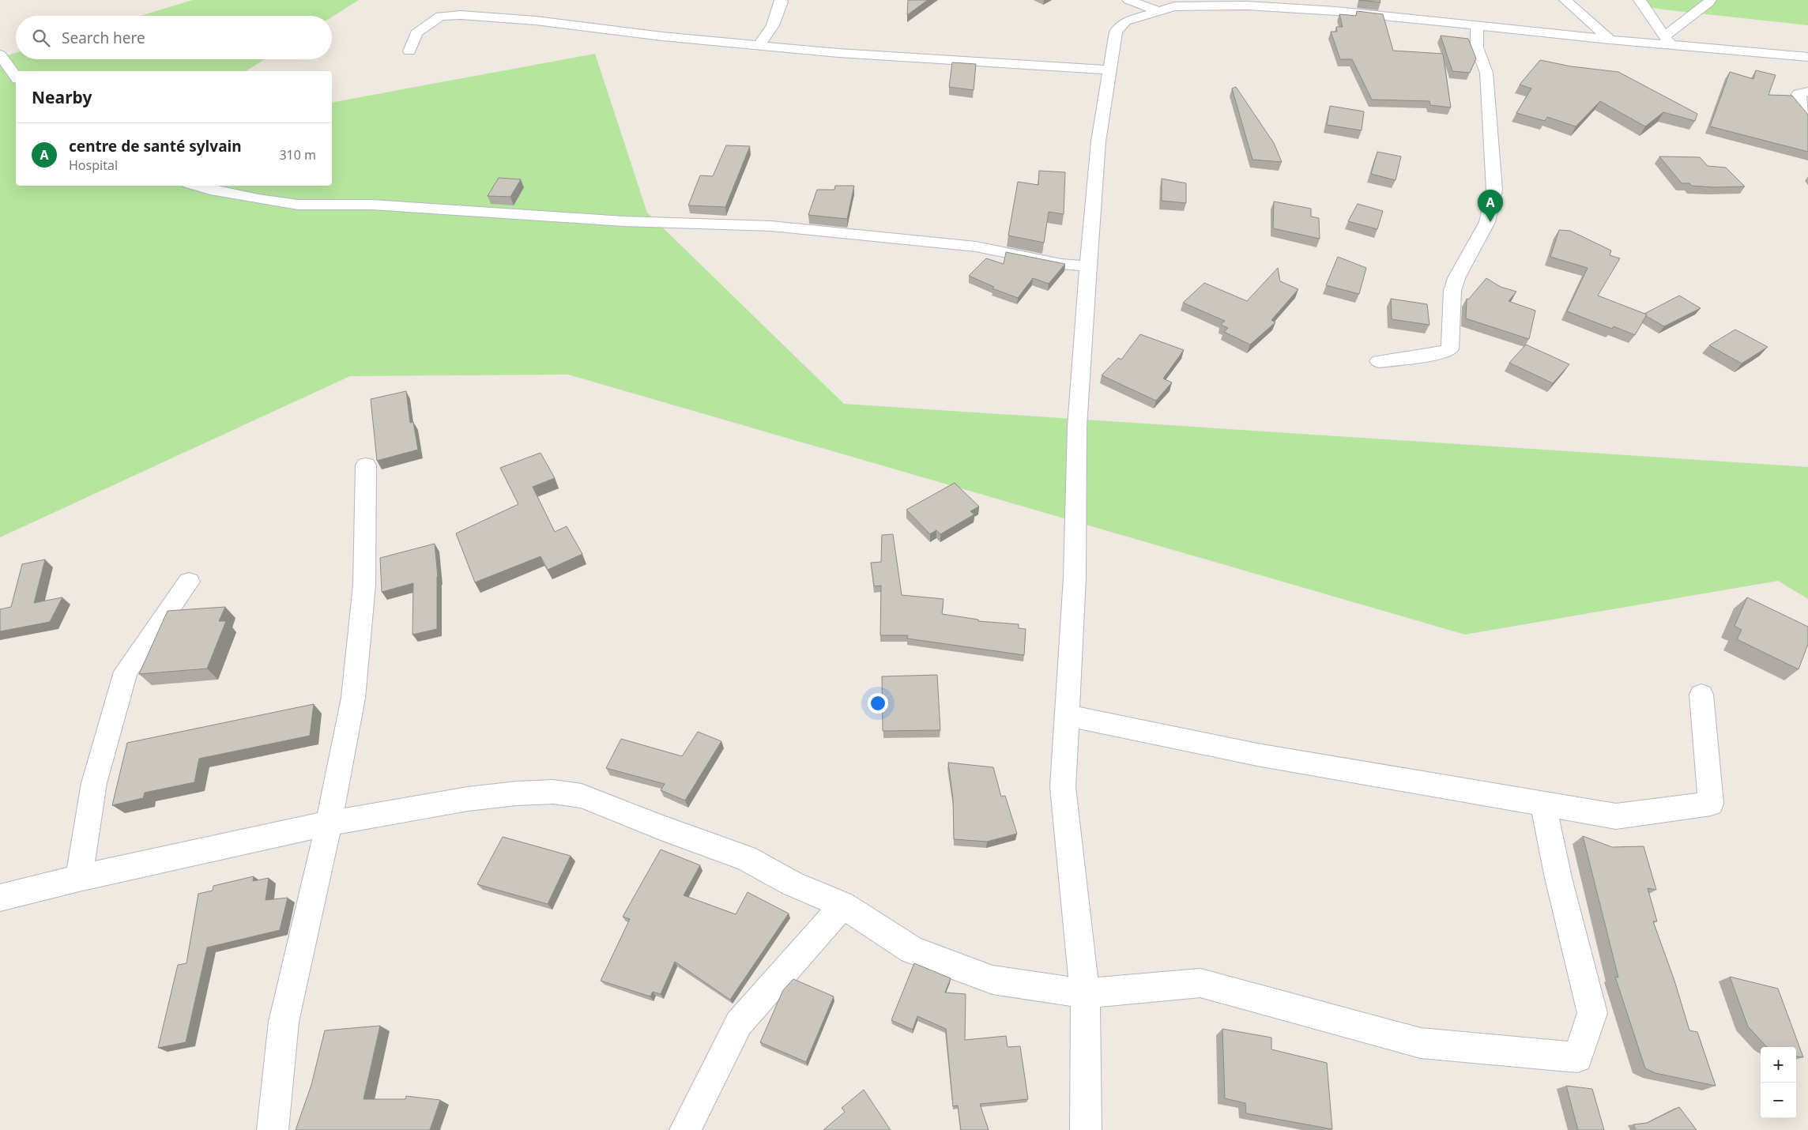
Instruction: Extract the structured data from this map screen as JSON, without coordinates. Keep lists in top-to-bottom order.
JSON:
{
  "page": {
    "search": "Search here",
    "heading": "Nearby",
    "list": [
      {
        "mark": "A",
        "name": "centre de santé sylvain",
        "note": "Hospital",
        "value": "310 m"
      }
    ],
    "pins": "A",
    "map_buttons": ["+", "−"]
  }
}
